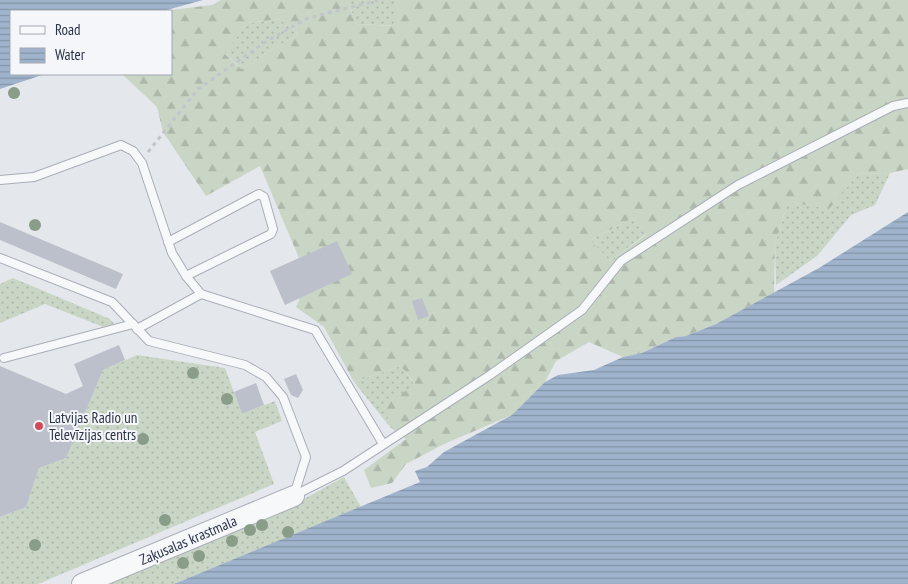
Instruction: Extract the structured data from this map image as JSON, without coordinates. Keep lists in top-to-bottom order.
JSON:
{
  "streets": {
    "street": ["Zaķusalas krastmala"]
  },
  "places": ["Latvijas Radio un Televīzijas centrs"],
  "legend": ["Road", "Water"]
}
